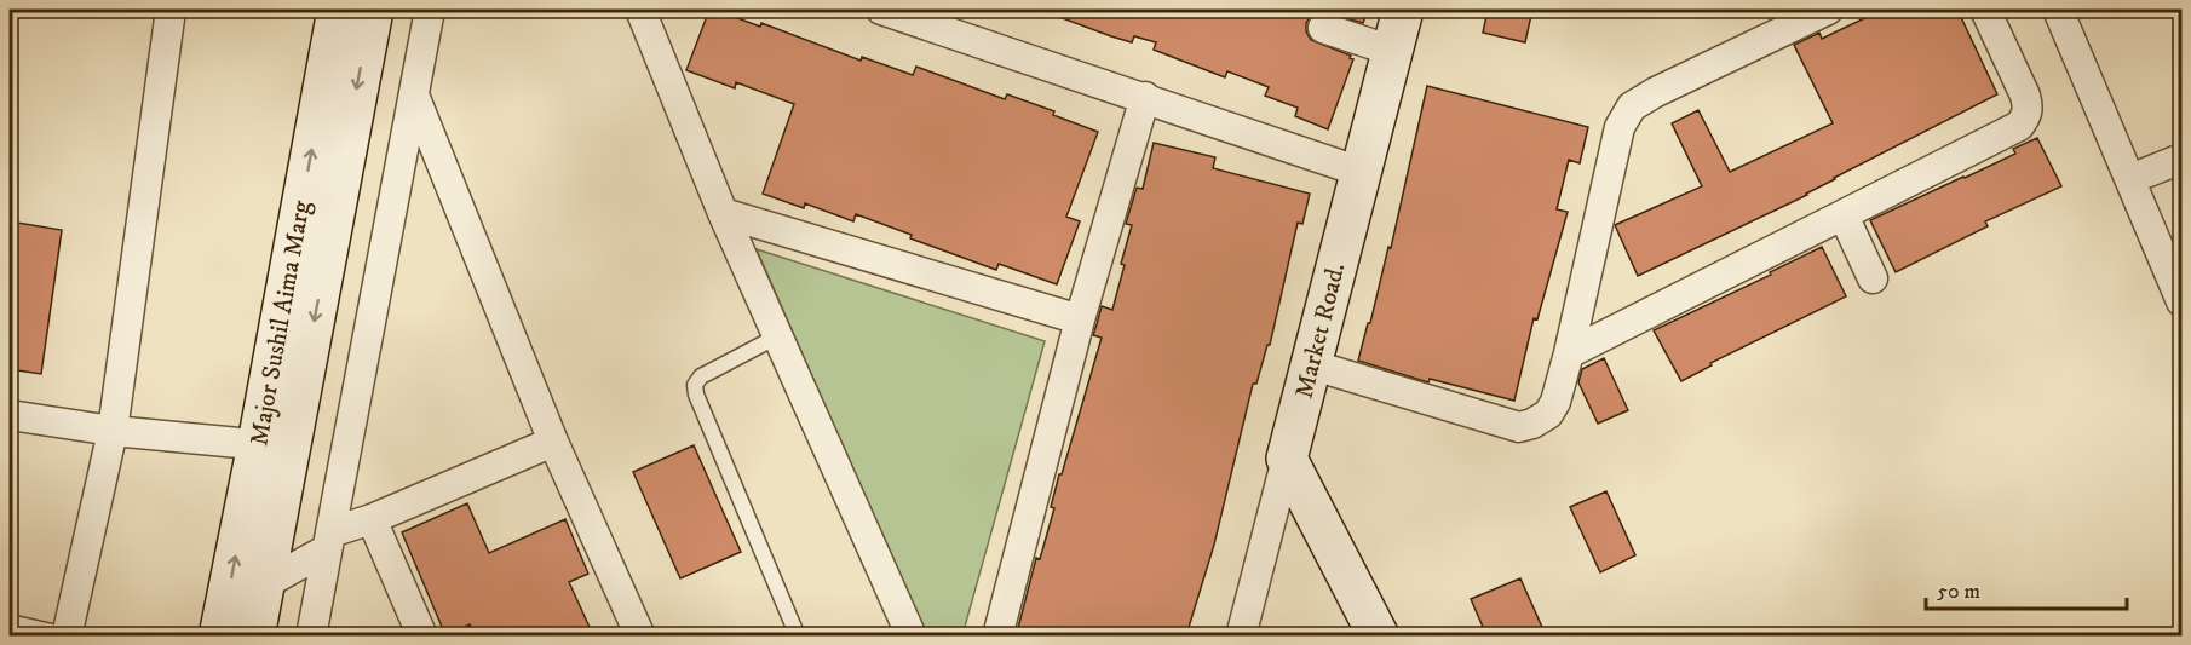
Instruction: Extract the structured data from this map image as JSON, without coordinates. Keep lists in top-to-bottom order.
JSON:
{
  "streets": {
    "street": ["Major Sushil Aima Marg", "Market Road."]
  },
  "scale_bar": "50 m"
}
